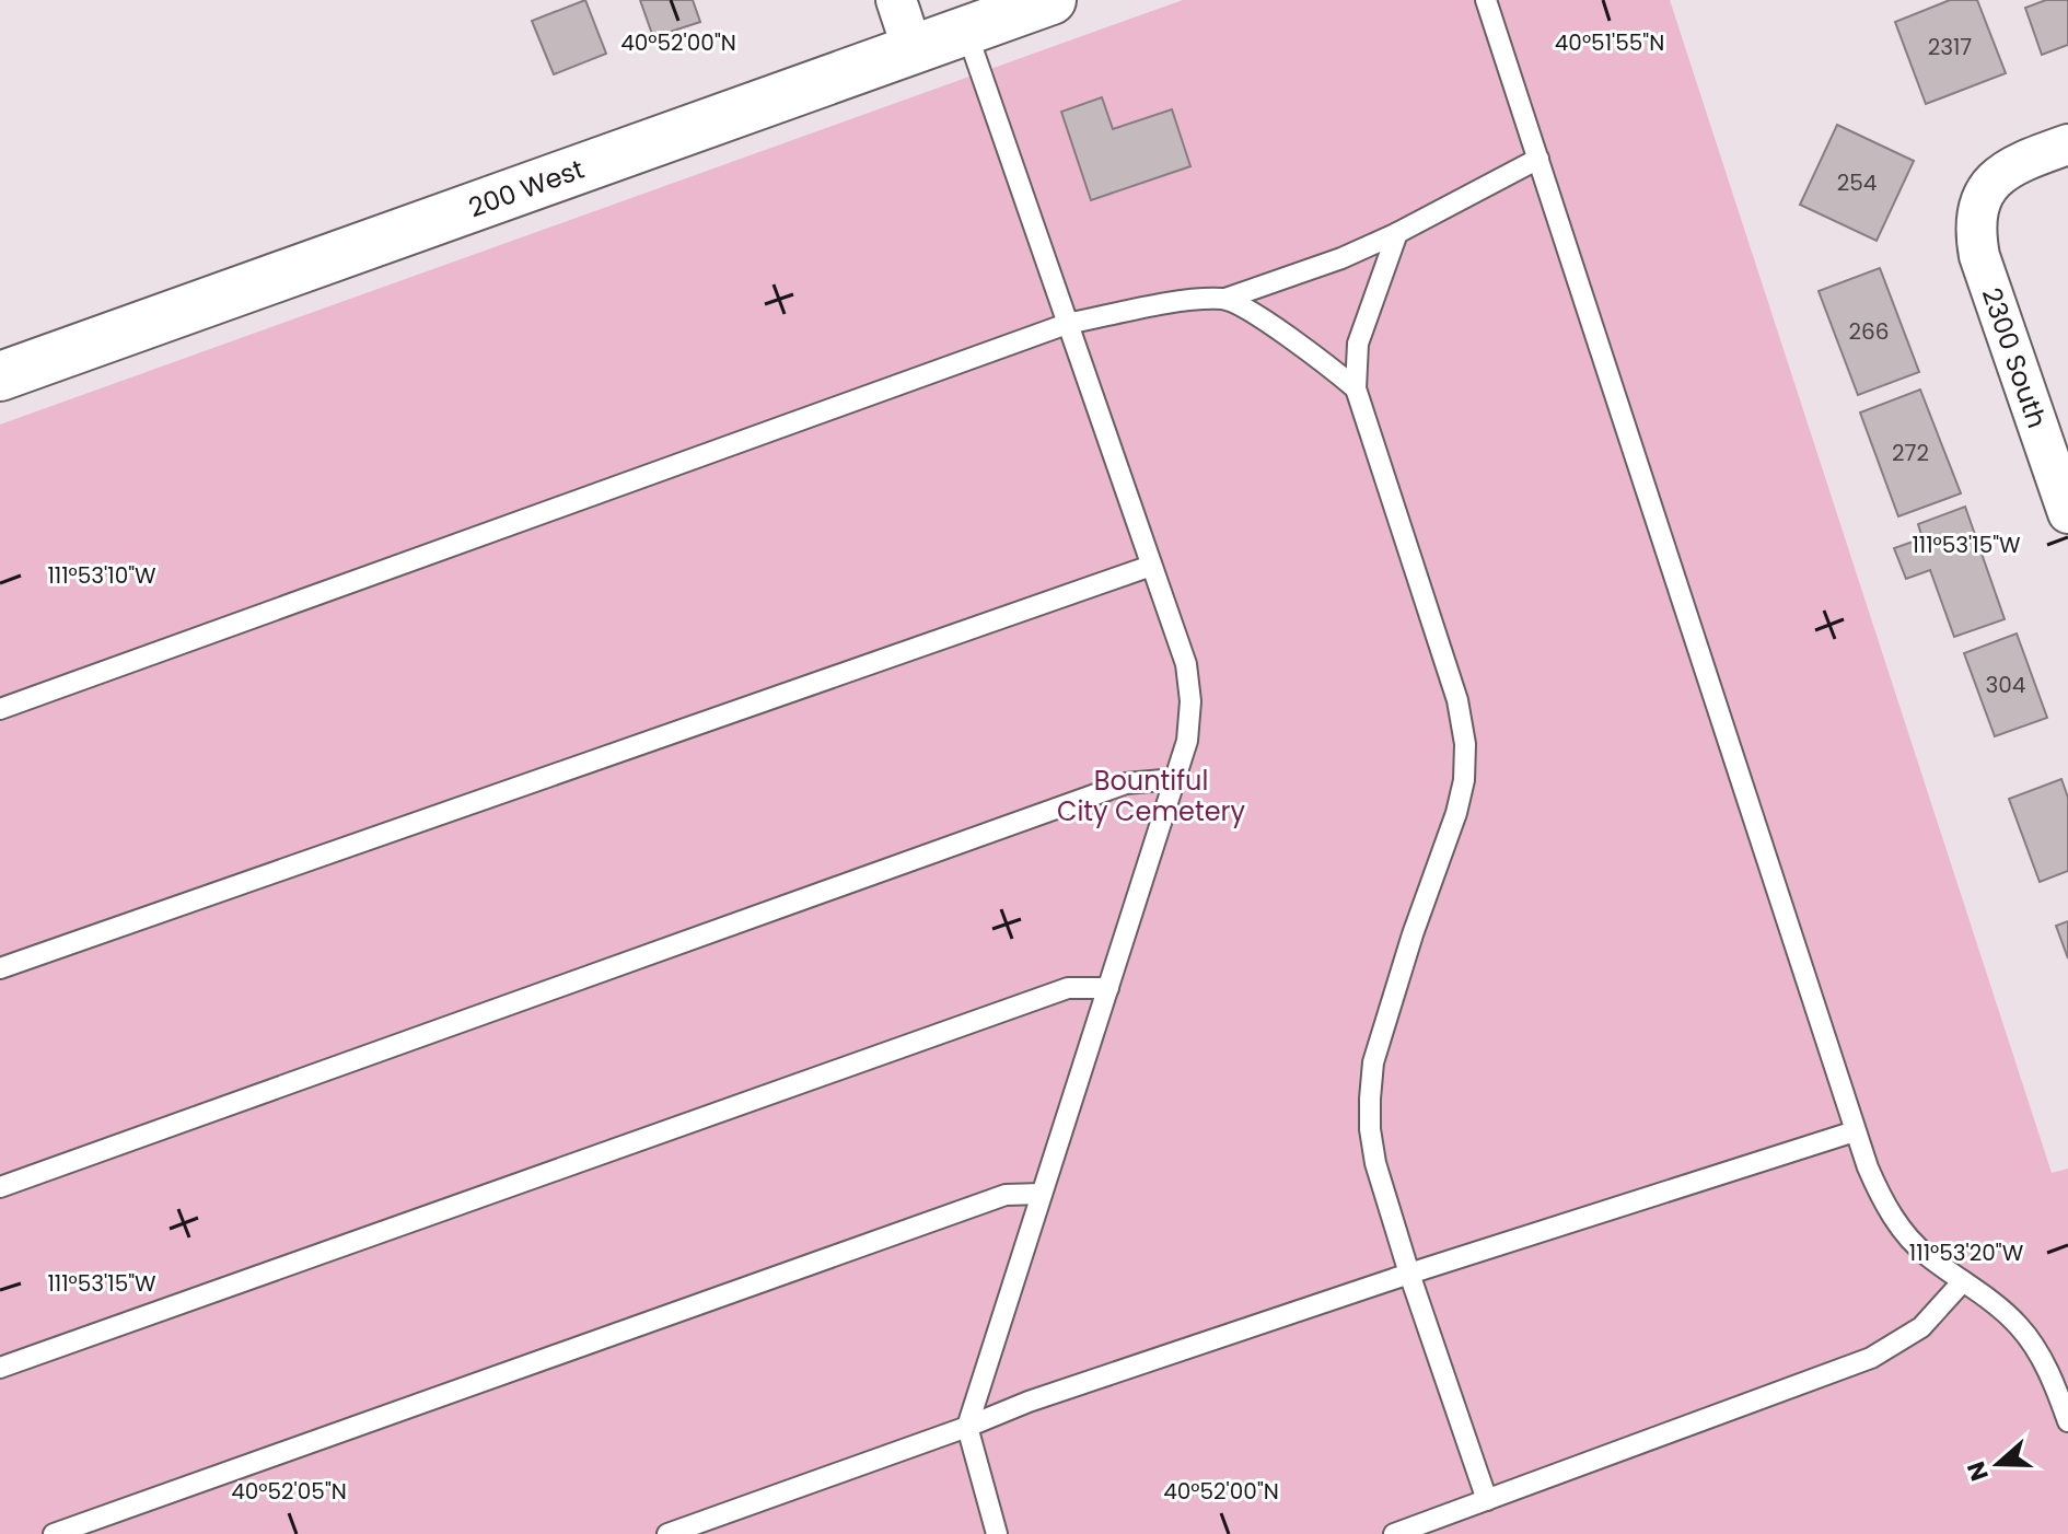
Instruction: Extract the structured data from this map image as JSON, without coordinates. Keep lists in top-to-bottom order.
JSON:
{
  "streets": {
    "street": ["200 West", "2300 South"]
  },
  "parks": ["Bountiful City Cemetery"],
  "house_numbers": [
    "2317",
    "254",
    "266",
    "272",
    "304"
  ],
  "north": "left",
  "coordinates": [
    "40°52'00\"N",
    "40°51'55\"N",
    "111°53'15\"W",
    "111°53'10\"W",
    "111°53'20\"W",
    "40°52'05\"N"
  ]
}
